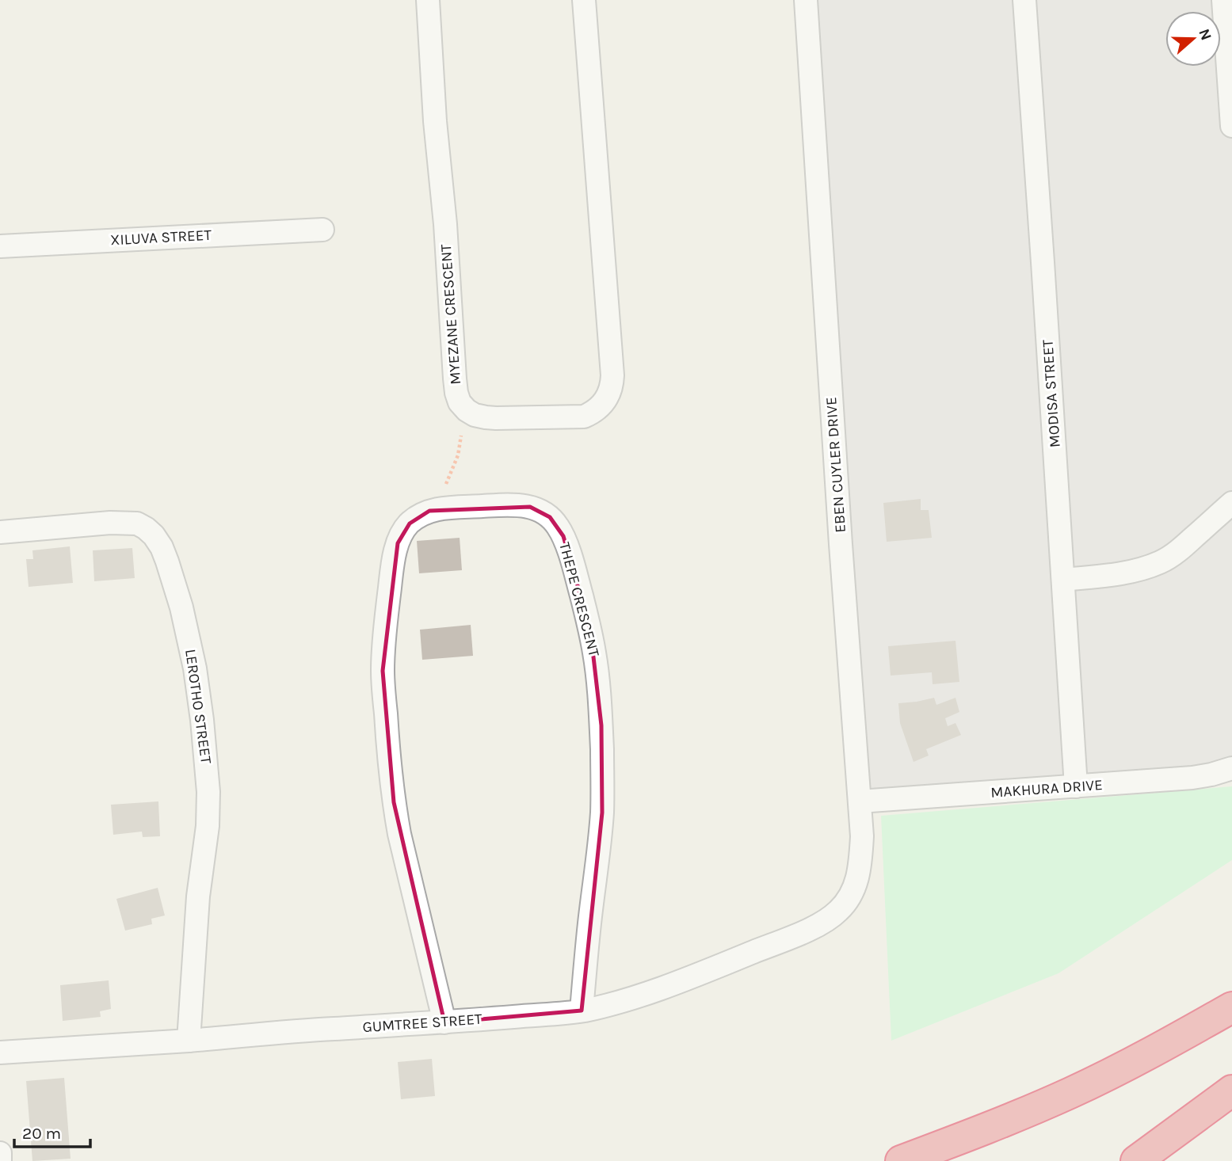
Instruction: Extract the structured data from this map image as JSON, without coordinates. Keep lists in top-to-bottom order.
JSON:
{
  "streets": {
    "street": [
      "XILUVA STREET",
      "MYEZANE CRESCENT",
      "MODISA STREET",
      "EBEN CUYLER DRIVE",
      "THEPE CRESCENT",
      "LEROTHO STREET",
      "MAKHURA DRIVE",
      "GUMTREE STREET"
    ]
  },
  "crossings": [
    ["MODISA STREET", "MAKHURA DRIVE"],
    ["EBEN CUYLER DRIVE", "MAKHURA DRIVE"],
    ["EBEN CUYLER DRIVE", "GUMTREE STREET"],
    ["THEPE CRESCENT", "GUMTREE STREET"],
    ["LEROTHO STREET", "GUMTREE STREET"]
  ],
  "scale_bar": "20 m",
  "north": "right"
}
